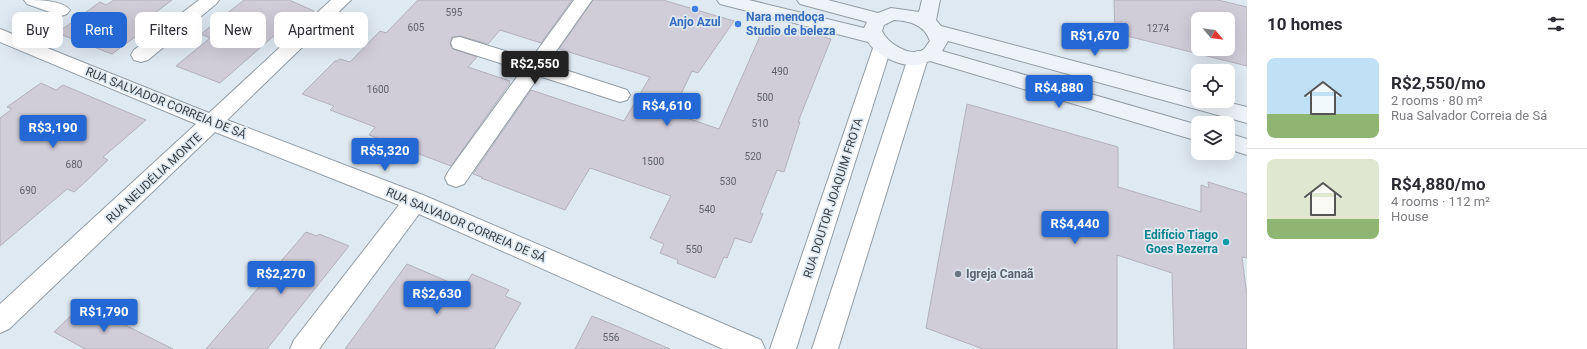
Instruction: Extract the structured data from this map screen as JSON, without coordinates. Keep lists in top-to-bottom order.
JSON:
{
  "streets": {
    "street": ["RUA SALVADOR CORREIA DE SÁ", "RUA NEUDÉLIA MONTE", "RUA DOUTOR JOAQUIM FROTA"]
  },
  "crossings": [
    ["RUA SALVADOR CORREIA DE SÁ", "RUA NEUDÉLIA MONTE"]
  ],
  "places": [
    "Anjo Azul",
    "Nara mendoça Studio de beleza",
    "Edifício Tiago Goes Bezerra",
    "Igreja Canaã"
  ],
  "house_numbers": [
    "595",
    "605",
    "1274",
    "490",
    "1600",
    "500",
    "510",
    "520",
    "1500",
    "680",
    "530",
    "690",
    "540",
    "550",
    "556"
  ],
  "north": "bottom right",
  "page": {
    "heading": "10 homes",
    "chip": [
      "Buy",
      "Rent",
      "Filters",
      "New",
      "Apartment"
    ],
    "price": [
      "R$1,670",
      "R$2,550",
      "R$4,880",
      "R$4,610",
      "R$3,190",
      "R$5,320",
      "R$4,440",
      "R$2,270",
      "R$2,630",
      "R$1,790"
    ],
    "list": [
      {
        "name": "R$2,550/mo",
        "note": "2 rooms · 80 m² · Rua Salvador Correia de Sá"
      },
      {
        "name": "R$4,880/mo",
        "note": "4 rooms · 112 m² · House"
      }
    ]
  }
}
